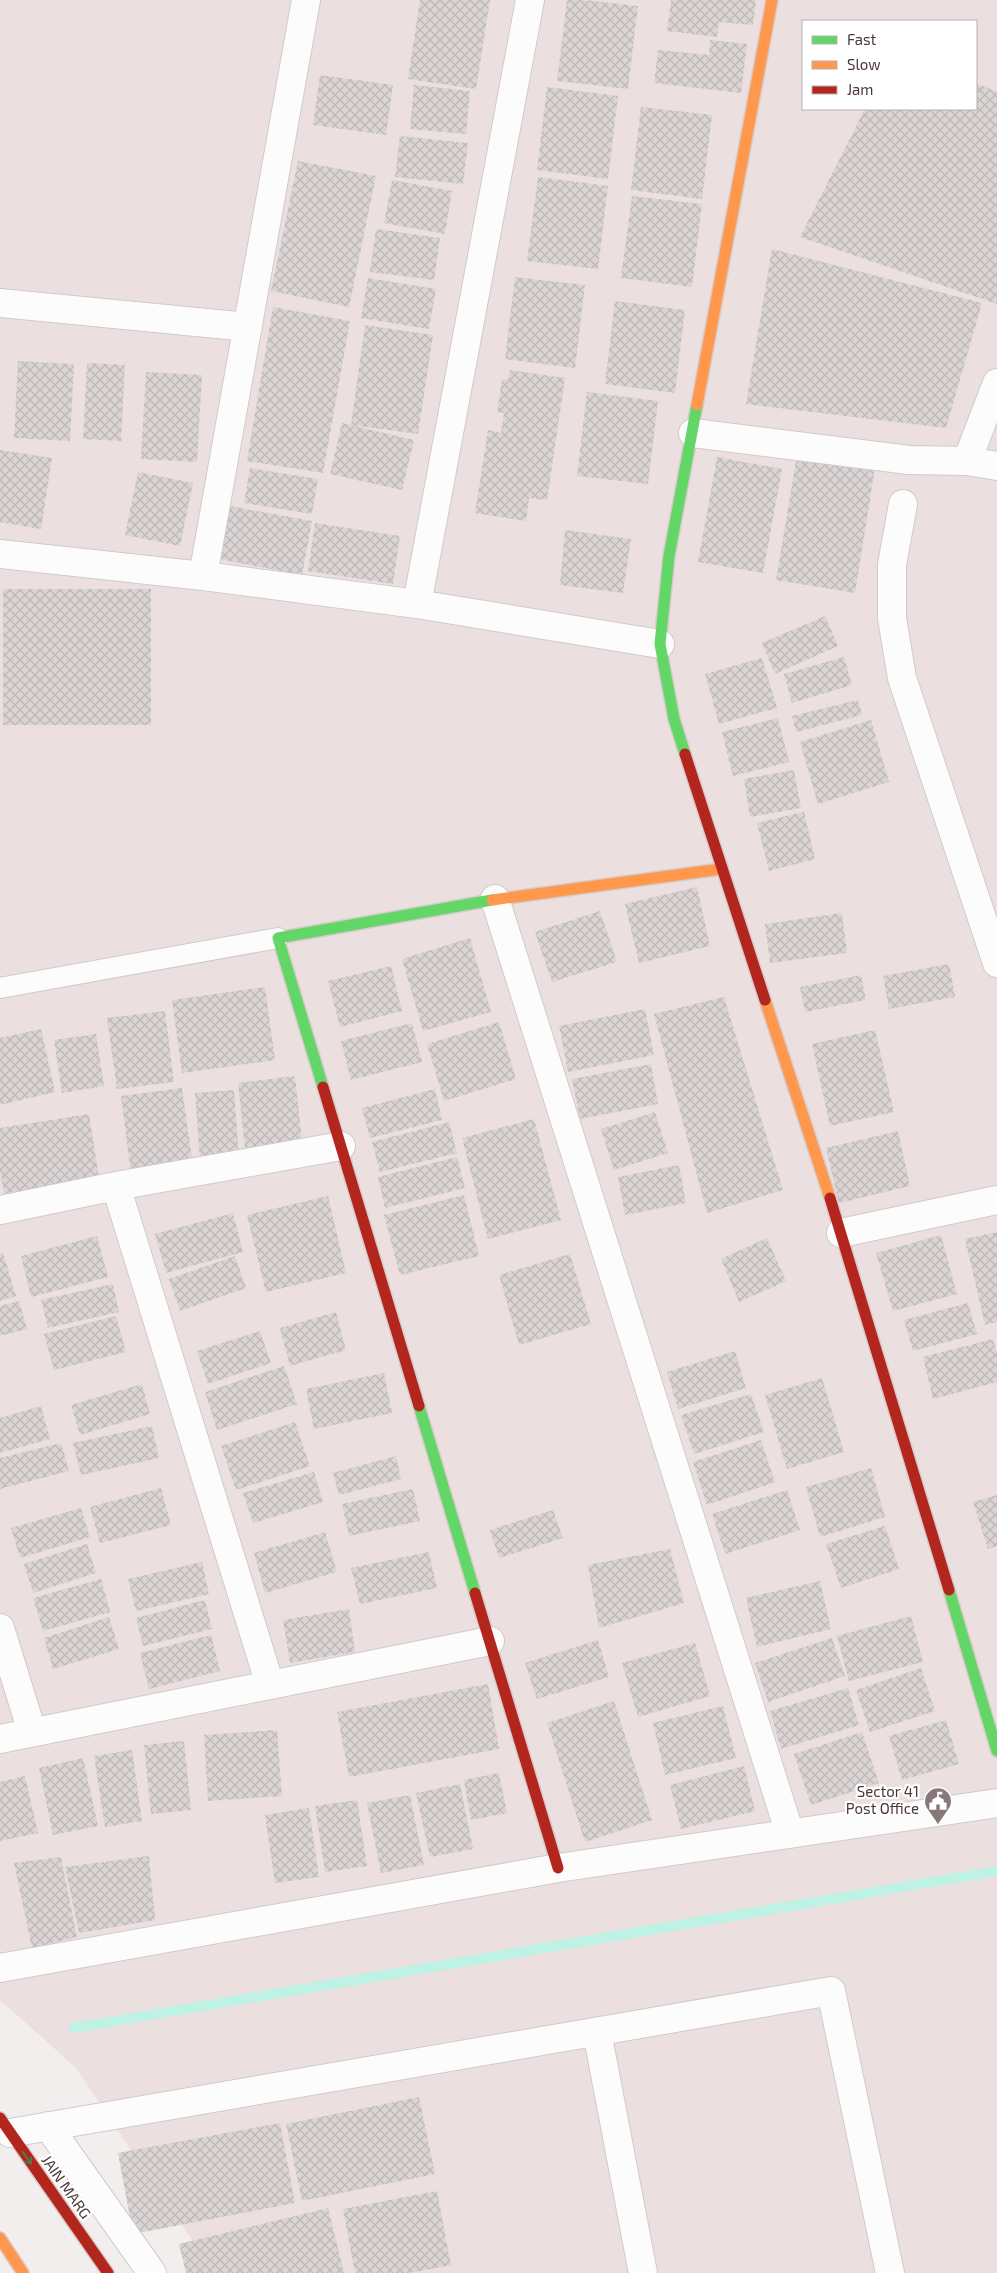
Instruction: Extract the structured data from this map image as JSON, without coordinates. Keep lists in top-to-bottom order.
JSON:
{
  "streets": {
    "street": ["JAIN MARG"]
  },
  "places": {
    "public building": ["Sector 41 Post Office"]
  },
  "legend": ["Fast", "Slow", "Jam"]
}
